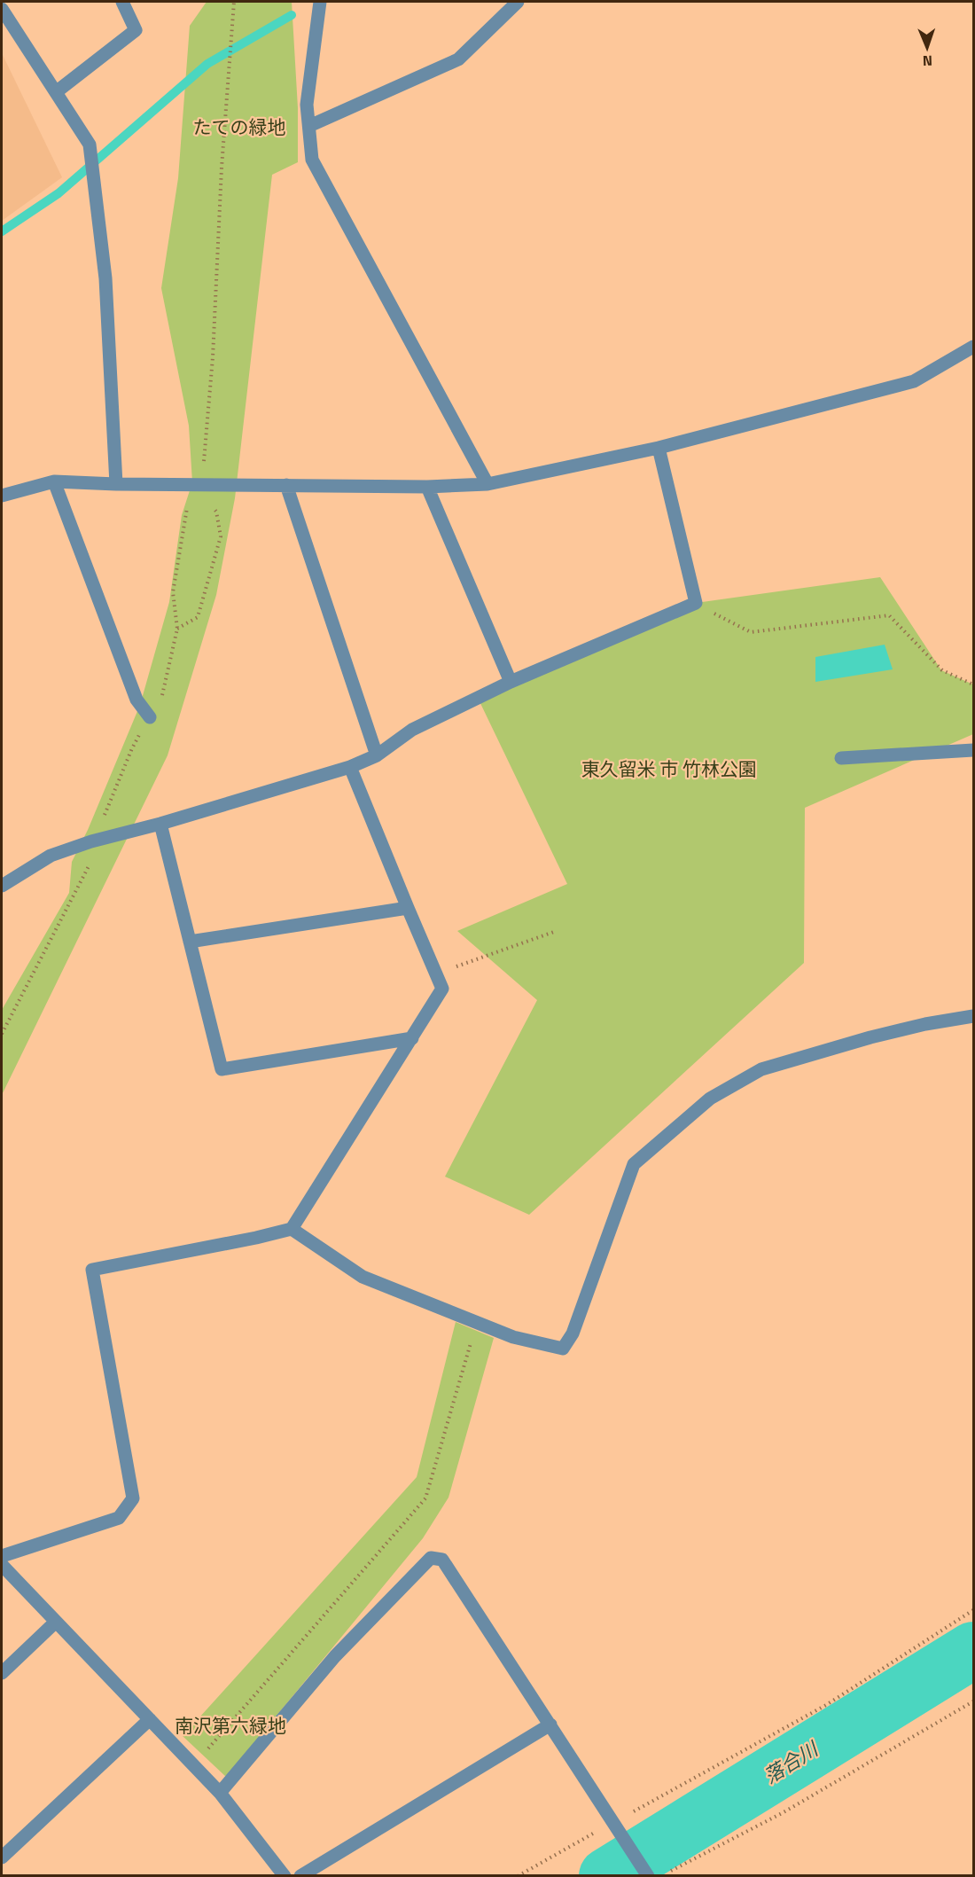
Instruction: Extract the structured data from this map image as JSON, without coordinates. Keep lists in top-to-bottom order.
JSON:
{
  "water": ["落合川"],
  "parks": ["たての緑地", "東久留米 市 竹林公園", "南沢第六緑地"],
  "north": "bottom"
}
